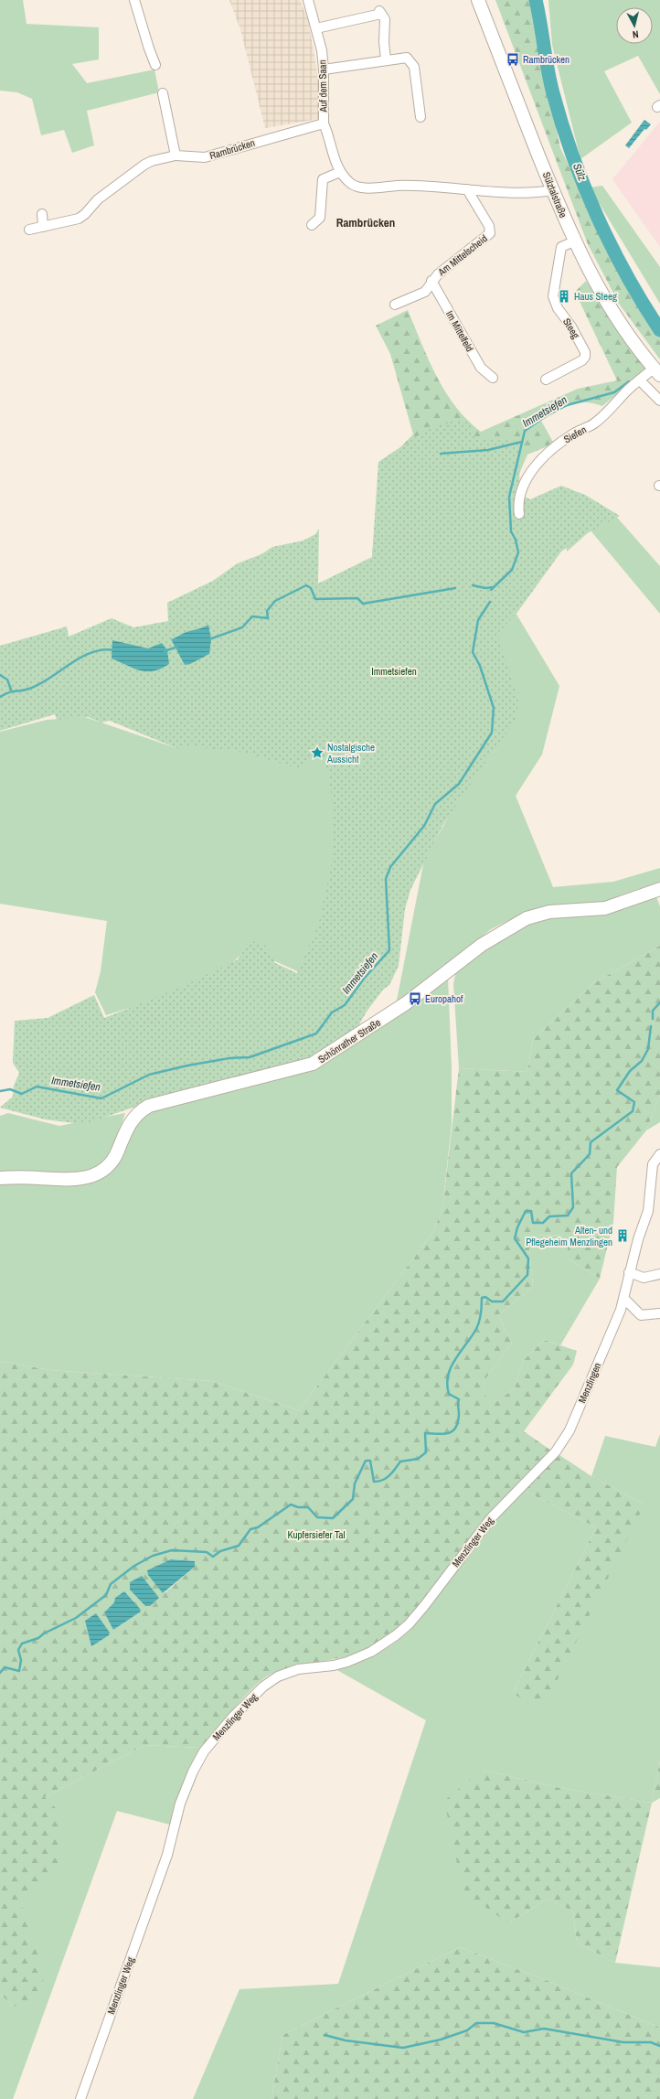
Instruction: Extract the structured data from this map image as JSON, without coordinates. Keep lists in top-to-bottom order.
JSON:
{
  "streets": {
    "street": [
      "Auf dem Saan",
      "Rambrücken",
      "Sülztalstraße",
      "Am Mittelscheid",
      "Steeg",
      "Im Mittelfeld",
      "Siefen",
      "Schönrather Straße",
      "Menzlingen",
      "Menzlinger Weg"
    ]
  },
  "crossings": [
    ["Auf dem Saan", "Rambrücken"],
    ["Sülztalstraße", "Steeg"],
    ["Sülztalstraße", "Siefen"],
    ["Am Mittelscheid", "Im Mittelfeld"],
    ["Menzlingen", "Menzlinger Weg"]
  ],
  "districts": ["Rambrücken"],
  "water": ["Sülz", "Immetsiefen"],
  "parks": ["Immetsiefen", "Kupfersiefer Tal"],
  "places": {
    "bus stop": ["Rambrücken", "Europahof"],
    "building": ["Haus Steeg", "Alten- und Pflegeheim Menzlingen"],
    "place": ["Nostalgische Aussicht"]
  },
  "north": "bottom"
}
